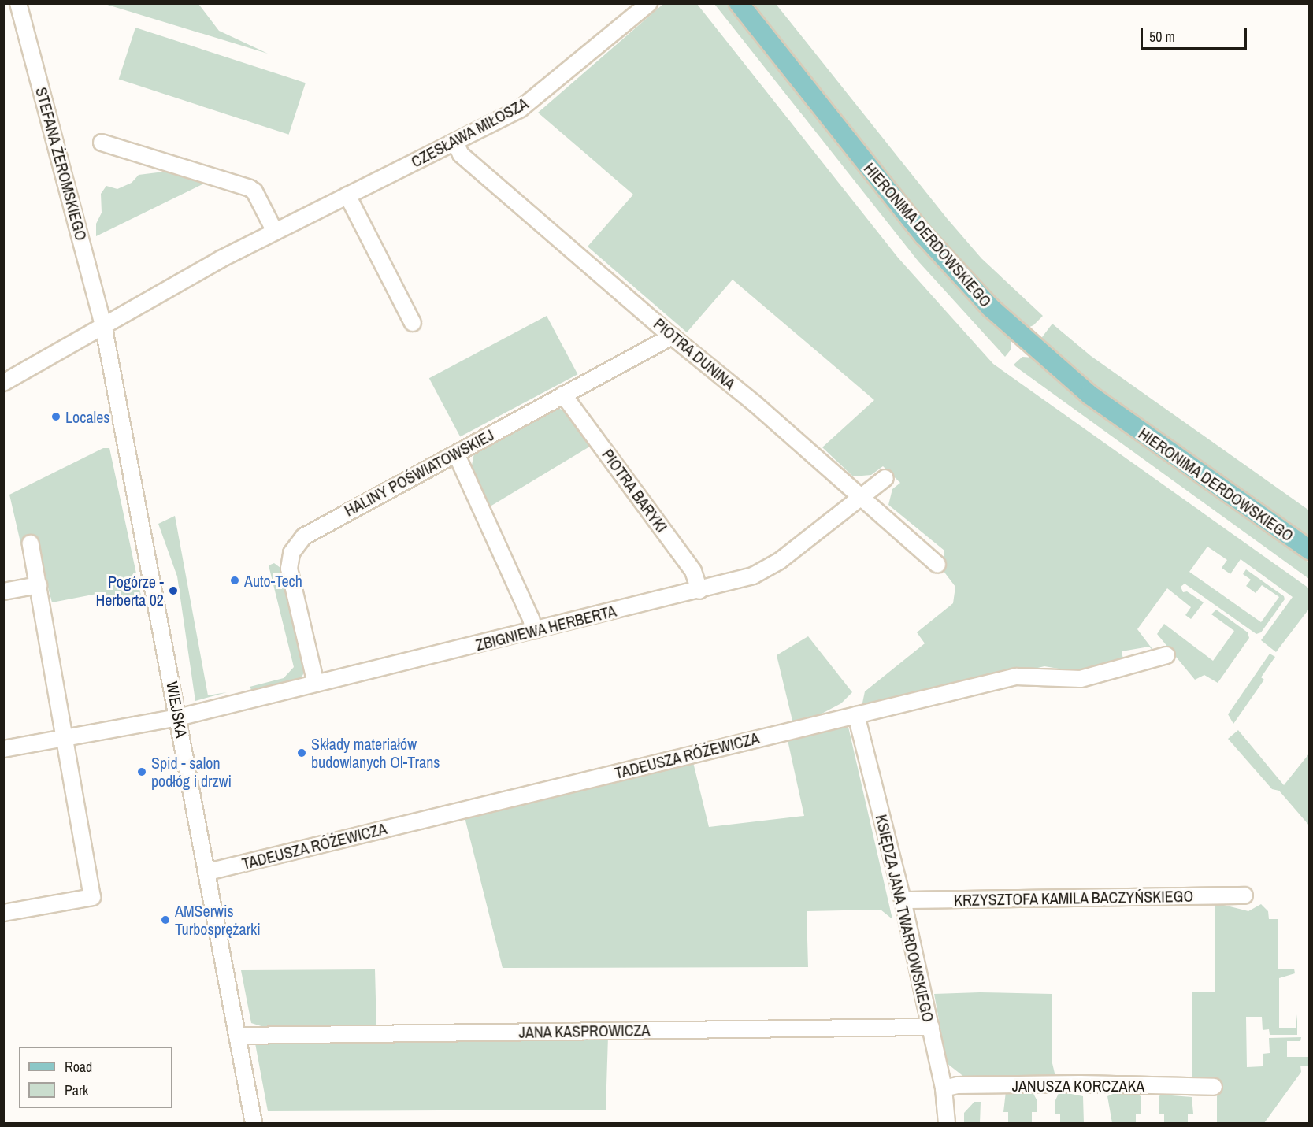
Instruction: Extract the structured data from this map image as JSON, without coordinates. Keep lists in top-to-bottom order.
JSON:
{
  "streets": {
    "main road": ["HIERONIMA DERDOWSKIEGO"],
    "street": [
      "CZESŁAWA MIŁOSZA",
      "STEFANA ŻEROMSKIEGO",
      "PIOTRA DUNINA",
      "HALINY POŚWIATOWSKIEJ",
      "PIOTRA BARYKI",
      "ZBIGNIEWA HERBERTA",
      "WIEJSKA",
      "TADEUSZA RÓŻEWICZA",
      "KRZYSZTOFA KAMILA BACZYŃSKIEGO",
      "KSIĘDZA JANA TWARDOWSKIEGO",
      "JANA KASPROWICZA",
      "JANUSZA KORCZAKA"
    ]
  },
  "crossings": [
    ["CZESŁAWA MIŁOSZA", "STEFANA ŻEROMSKIEGO"],
    ["CZESŁAWA MIŁOSZA", "PIOTRA DUNINA"],
    ["CZESŁAWA MIŁOSZA", "WIEJSKA"],
    ["STEFANA ŻEROMSKIEGO", "WIEJSKA"],
    ["PIOTRA DUNINA", "HALINY POŚWIATOWSKIEJ"],
    ["PIOTRA DUNINA", "ZBIGNIEWA HERBERTA"],
    ["HALINY POŚWIATOWSKIEJ", "PIOTRA BARYKI"],
    ["HALINY POŚWIATOWSKIEJ", "ZBIGNIEWA HERBERTA"],
    ["PIOTRA BARYKI", "ZBIGNIEWA HERBERTA"],
    ["ZBIGNIEWA HERBERTA", "WIEJSKA"],
    ["WIEJSKA", "TADEUSZA RÓŻEWICZA"],
    ["WIEJSKA", "JANA KASPROWICZA"],
    ["TADEUSZA RÓŻEWICZA", "KSIĘDZA JANA TWARDOWSKIEGO"],
    ["KRZYSZTOFA KAMILA BACZYŃSKIEGO", "KSIĘDZA JANA TWARDOWSKIEGO"],
    ["KSIĘDZA JANA TWARDOWSKIEGO", "JANA KASPROWICZA"],
    ["KSIĘDZA JANA TWARDOWSKIEGO", "JANUSZA KORCZAKA"]
  ],
  "places": [
    "Locales",
    "Auto-Tech",
    "Pogórze - Herberta 02",
    "Składy materiałów budowlanych Ol-Trans",
    "Spid - salon podłóg i drzwi",
    "AMSerwis Turbosprężarki"
  ],
  "legend": ["Road", "Park"],
  "scale_bar": "50 m"
}
